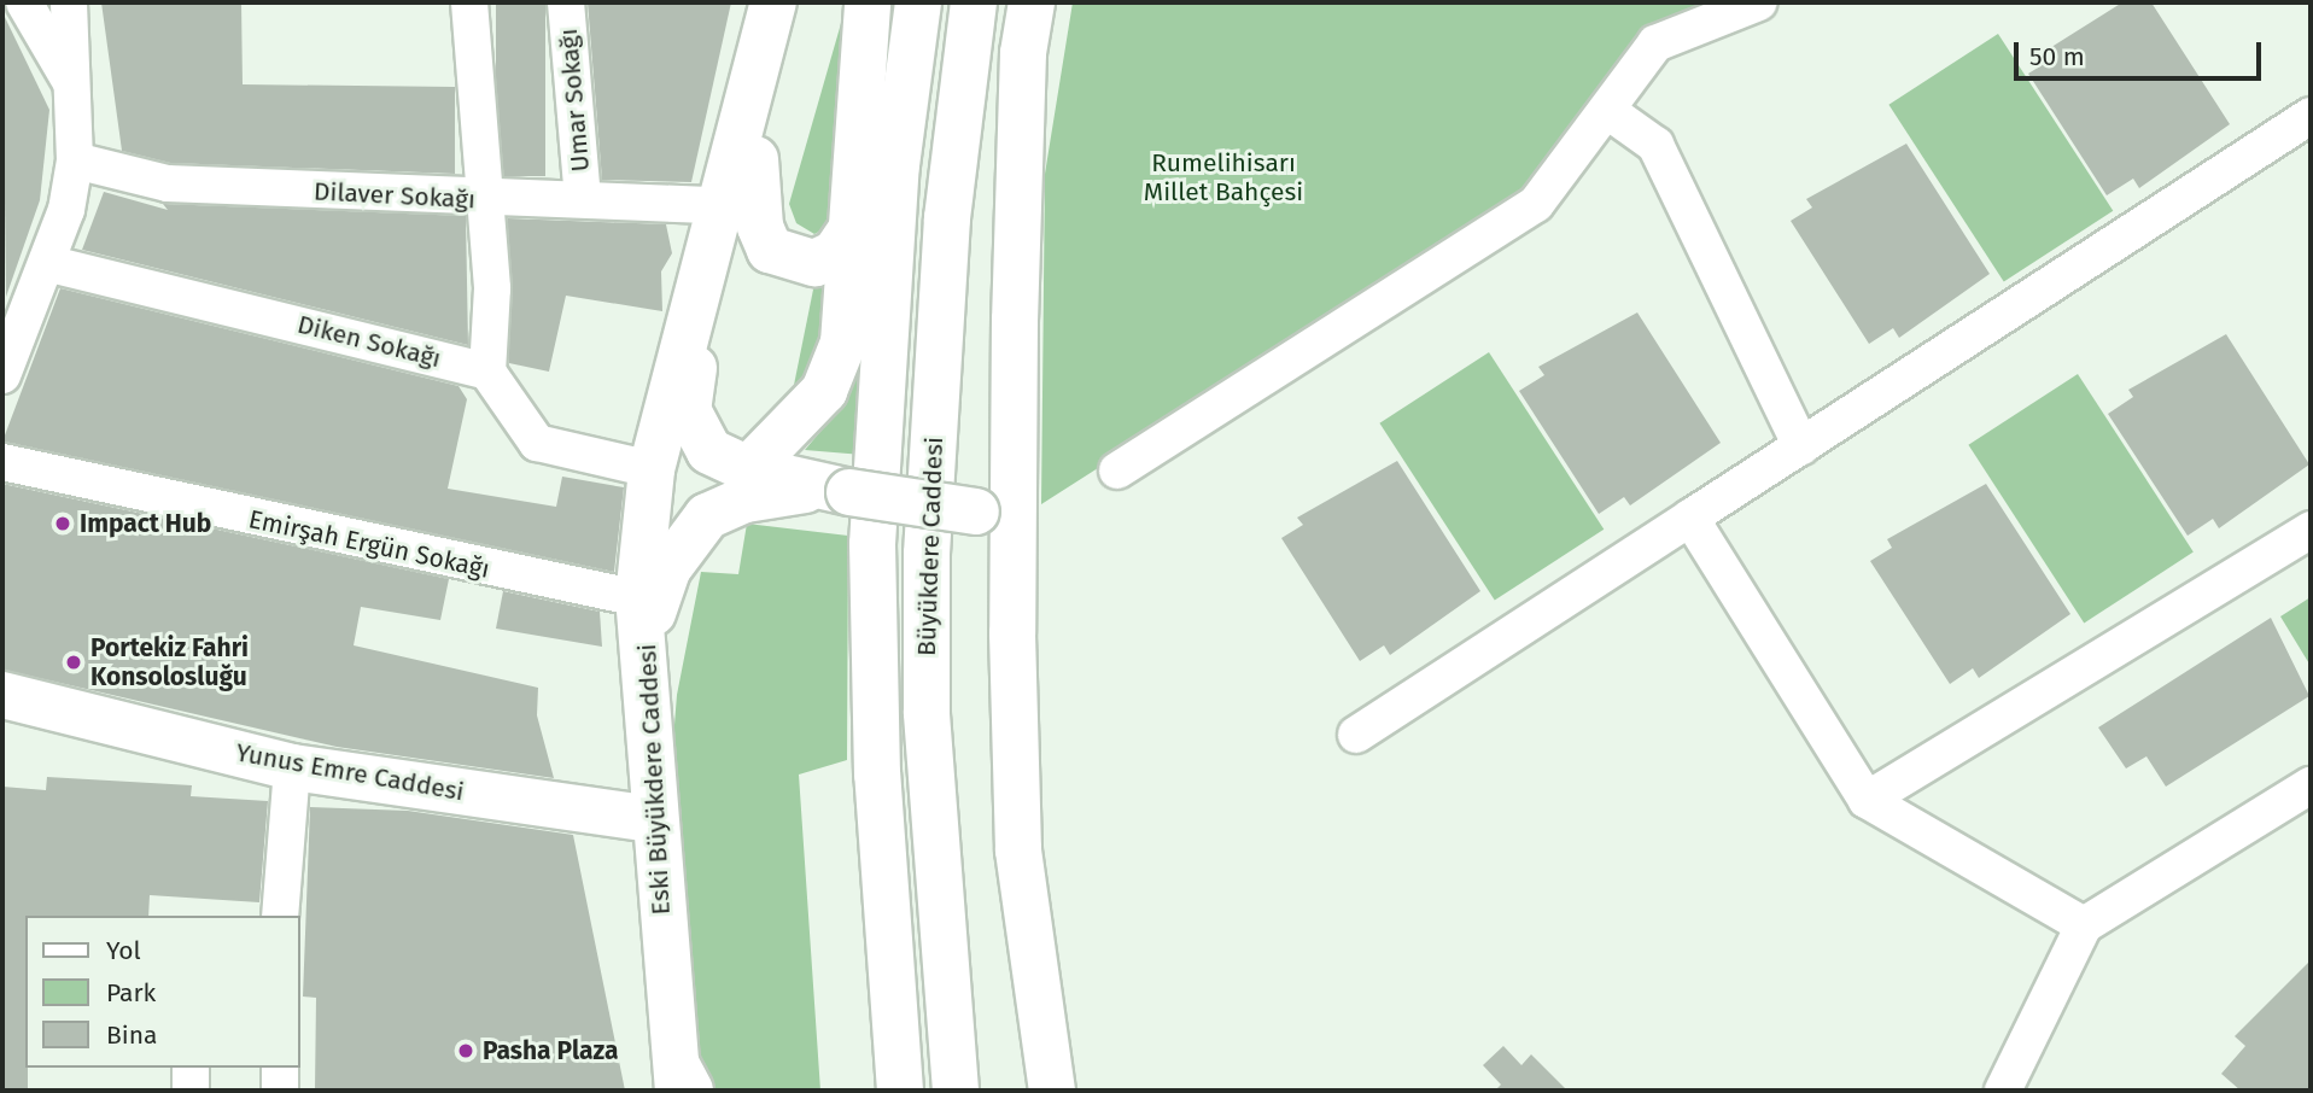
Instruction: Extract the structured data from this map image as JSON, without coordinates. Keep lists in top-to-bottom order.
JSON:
{
  "streets": {
    "main road": ["Büyükdere Caddesi", "Yunus Emre Caddesi", "Eski Büyükdere Caddesi"],
    "street": [
      "Umar Sokağı",
      "Dilaver Sokağı",
      "Diken Sokağı",
      "Emirşah Ergün Sokağı"
    ]
  },
  "crossings": [
    ["Umar Sokağı", "Dilaver Sokağı"],
    ["Dilaver Sokağı", "Eski Büyükdere Caddesi"],
    ["Emirşah Ergün Sokağı", "Eski Büyükdere Caddesi"],
    ["Yunus Emre Caddesi", "Eski Büyükdere Caddesi"]
  ],
  "parks": ["Rumelihisarı Millet Bahçesi"],
  "places": ["Impact Hub", "Portekiz Fahri Konsolosluğu", "Pasha Plaza"],
  "legend": ["Yol", "Park", "Bina"],
  "scale_bar": "50 m"
}
